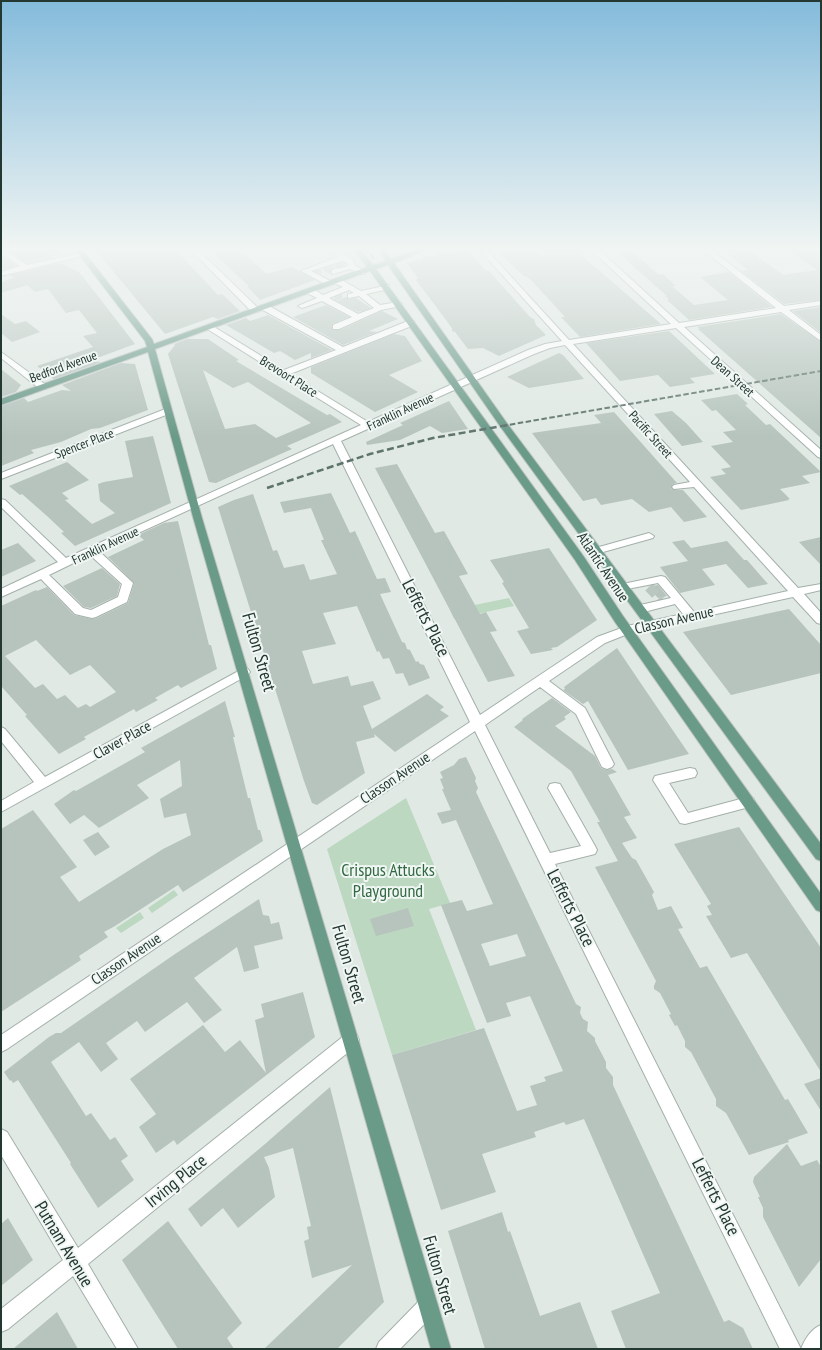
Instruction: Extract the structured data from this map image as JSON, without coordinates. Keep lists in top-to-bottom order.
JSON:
{
  "streets": {
    "main road": ["Bedford Avenue", "Atlantic Avenue", "Fulton Street"],
    "street": [
      "Brevoort Place",
      "Dean Street",
      "Franklin Avenue",
      "Pacific Street",
      "Spencer Place",
      "Lefferts Place",
      "Classon Avenue",
      "Claver Place",
      "Irving Place",
      "Putnam Avenue"
    ]
  },
  "crossings": [
    ["Bedford Avenue", "Brevoort Place"],
    ["Bedford Avenue", "Fulton Street"],
    ["Brevoort Place", "Franklin Avenue"],
    ["Dean Street", "Franklin Avenue"],
    ["Franklin Avenue", "Pacific Street"],
    ["Franklin Avenue", "Atlantic Avenue"],
    ["Franklin Avenue", "Lefferts Place"],
    ["Franklin Avenue", "Fulton Street"],
    ["Pacific Street", "Classon Avenue"],
    ["Spencer Place", "Fulton Street"],
    ["Atlantic Avenue", "Classon Avenue"],
    ["Lefferts Place", "Classon Avenue"],
    ["Classon Avenue", "Fulton Street"],
    ["Fulton Street", "Claver Place"],
    ["Fulton Street", "Irving Place"],
    ["Irving Place", "Putnam Avenue"]
  ],
  "parks": ["Crispus Attucks Playground"]
}
